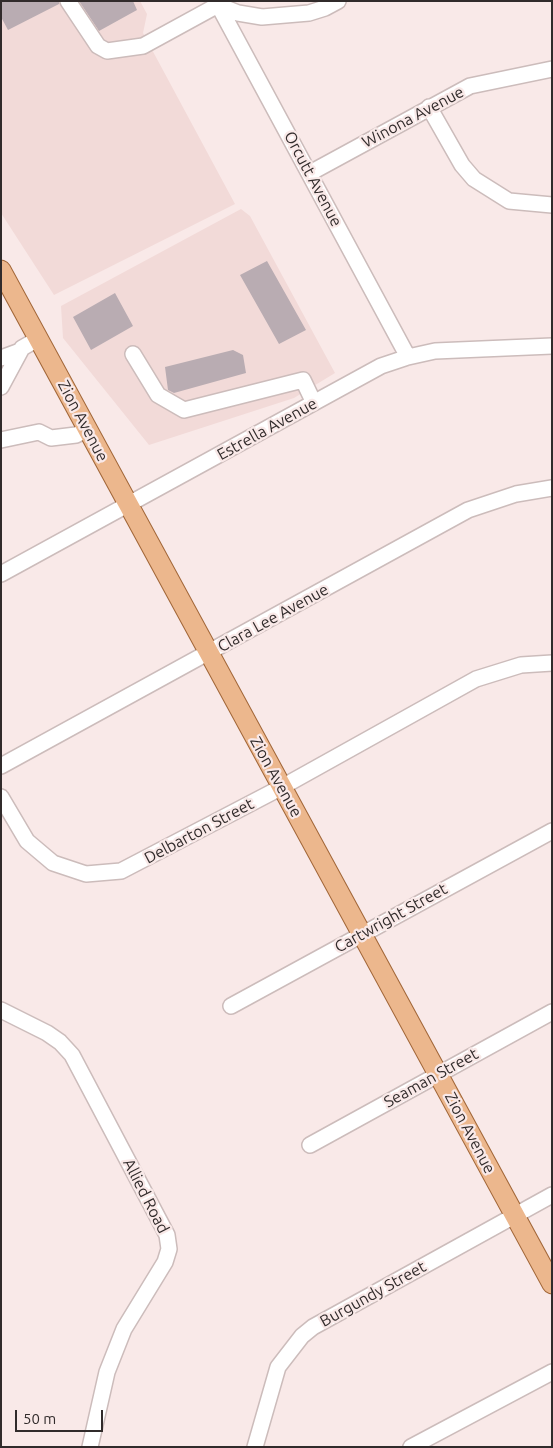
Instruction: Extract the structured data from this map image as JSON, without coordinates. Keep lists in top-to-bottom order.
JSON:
{
  "streets": {
    "main road": ["Zion Avenue"],
    "street": [
      "Winona Avenue",
      "Orcutt Avenue",
      "Estrella Avenue",
      "Clara Lee Avenue",
      "Delbarton Street",
      "Cartwright Street",
      "Seaman Street",
      "Allied Road",
      "Burgundy Street"
    ]
  },
  "crossings": [
    ["Winona Avenue", "Orcutt Avenue"],
    ["Orcutt Avenue", "Estrella Avenue"],
    ["Zion Avenue", "Estrella Avenue"],
    ["Zion Avenue", "Clara Lee Avenue"],
    ["Zion Avenue", "Delbarton Street"],
    ["Zion Avenue", "Cartwright Street"],
    ["Zion Avenue", "Seaman Street"],
    ["Zion Avenue", "Burgundy Street"]
  ],
  "scale_bar": "50 m"
}
